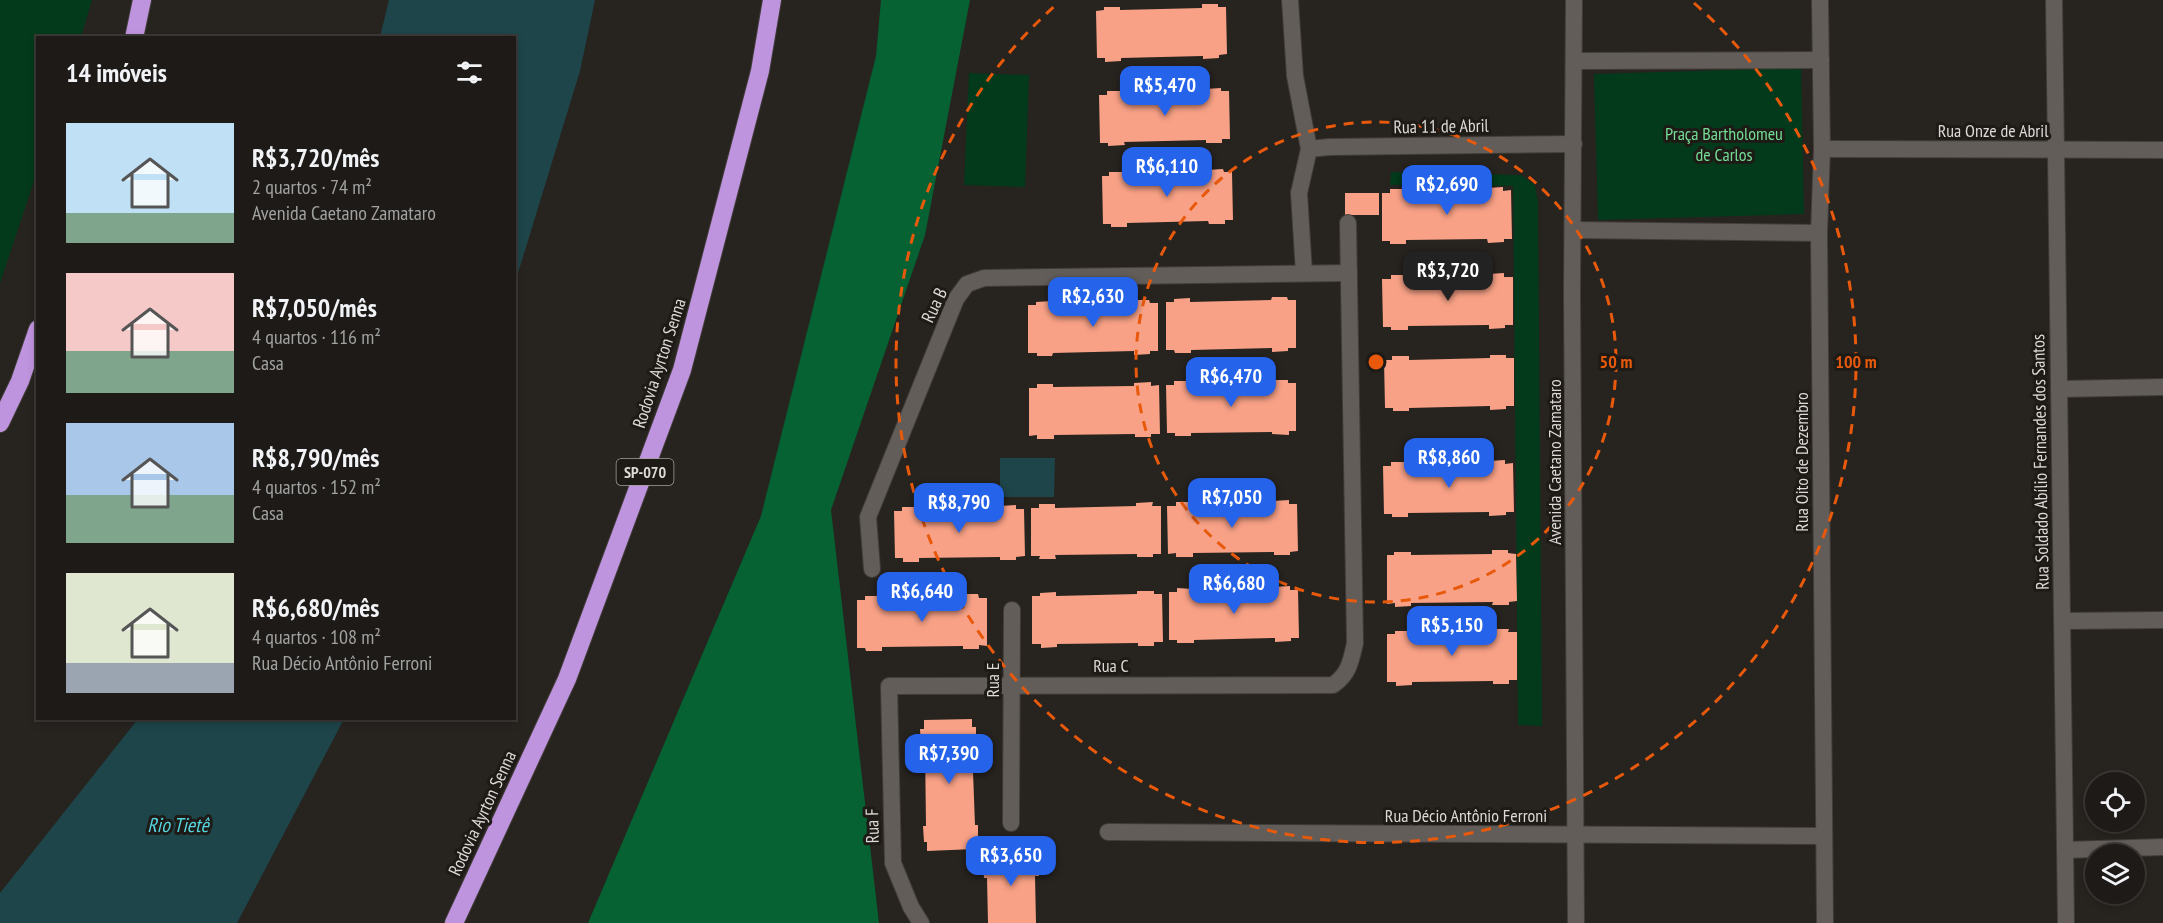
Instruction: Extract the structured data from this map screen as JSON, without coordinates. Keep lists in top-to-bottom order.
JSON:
{
  "streets": {
    "highway": ["Rodovia Ayrton Senna", "SP-070"],
    "street": [
      "Rua 11 de Abril",
      "Rua Onze de Abril",
      "Rua B",
      "Avenida Caetano Zamataro",
      "Rua Oito de Dezembro",
      "Rua Soldado Abílio Fernandes dos Santos",
      "Rua C",
      "Rua E",
      "Rua Décio Antônio Ferroni",
      "Rua F"
    ]
  },
  "crossings": [
    ["Rua 11 de Abril", "Avenida Caetano Zamataro"],
    ["Rua Onze de Abril", "Rua Oito de Dezembro"],
    ["Rua Onze de Abril", "Rua Soldado Abílio Fernandes dos Santos"],
    ["Rua B", "Rua C"],
    ["Avenida Caetano Zamataro", "Rua Décio Antônio Ferroni"],
    ["Rua Oito de Dezembro", "Rua Décio Antônio Ferroni"],
    ["Rua C", "Rua E"],
    ["Rua C", "Rua F"]
  ],
  "water": ["Rio Tietê"],
  "parks": ["Praça Bartholomeu de Carlos"],
  "page": {
    "heading": "14 imóveis",
    "price": [
      "R$5,470",
      "R$6,110",
      "R$2,690",
      "R$3,720",
      "R$2,630",
      "R$6,470",
      "R$8,860",
      "R$7,050",
      "R$8,790",
      "R$6,680",
      "R$6,640",
      "R$5,150",
      "R$7,390",
      "R$3,650"
    ],
    "list": [
      {
        "name": "R$3,720/mês",
        "note": "2 quartos · 74 m² · Avenida Caetano Zamataro"
      },
      {
        "name": "R$7,050/mês",
        "note": "4 quartos · 116 m² · Casa"
      },
      {
        "name": "R$8,790/mês",
        "note": "4 quartos · 152 m² · Casa"
      },
      {
        "name": "R$6,680/mês",
        "note": "4 quartos · 108 m² · Rua Décio Antônio Ferroni"
      }
    ]
  },
  "rings": ["50 m", "100 m"]
}
